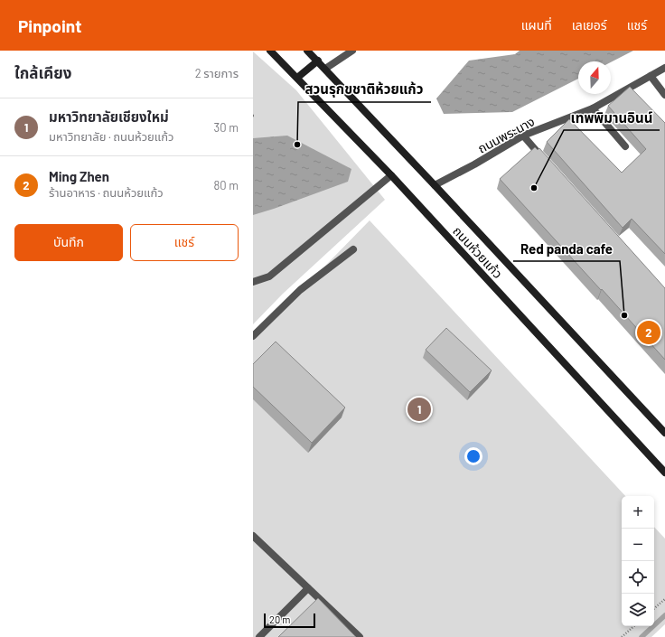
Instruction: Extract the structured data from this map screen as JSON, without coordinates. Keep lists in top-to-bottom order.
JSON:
{
  "streets": {
    "main road": ["ถนนห้วยแก้ว"],
    "street": ["ถนนพระนาง"]
  },
  "crossings": [
    ["ถนนพระนาง", "ถนนห้วยแก้ว"]
  ],
  "places": ["สวนรุกขชาติห้วยแก้ว", "เทพพิมานอินน์", "Red panda cafe"],
  "scale_bar": "20 m",
  "north": "top",
  "page": {
    "header": "Pinpoint",
    "nav": ["แผนที่", "เลเยอร์", "แชร์"],
    "heading": ["ใกล้เคียง", "2 รายการ"],
    "list": [
      {
        "mark": "1",
        "name": "มหาวิทยาลัยเชียงใหม่",
        "note": "มหาวิทยาลัย · ถนนห้วยแก้ว",
        "value": "30 m"
      },
      {
        "mark": "2",
        "name": "Ming Zhen",
        "note": "ร้านอาหาร · ถนนห้วยแก้ว",
        "value": "80 m"
      }
    ],
    "buttons": ["บันทึก", "แชร์"],
    "pins": ["2", "1"],
    "map_buttons": ["+", "−"],
    "scale": "20 m"
  }
}
